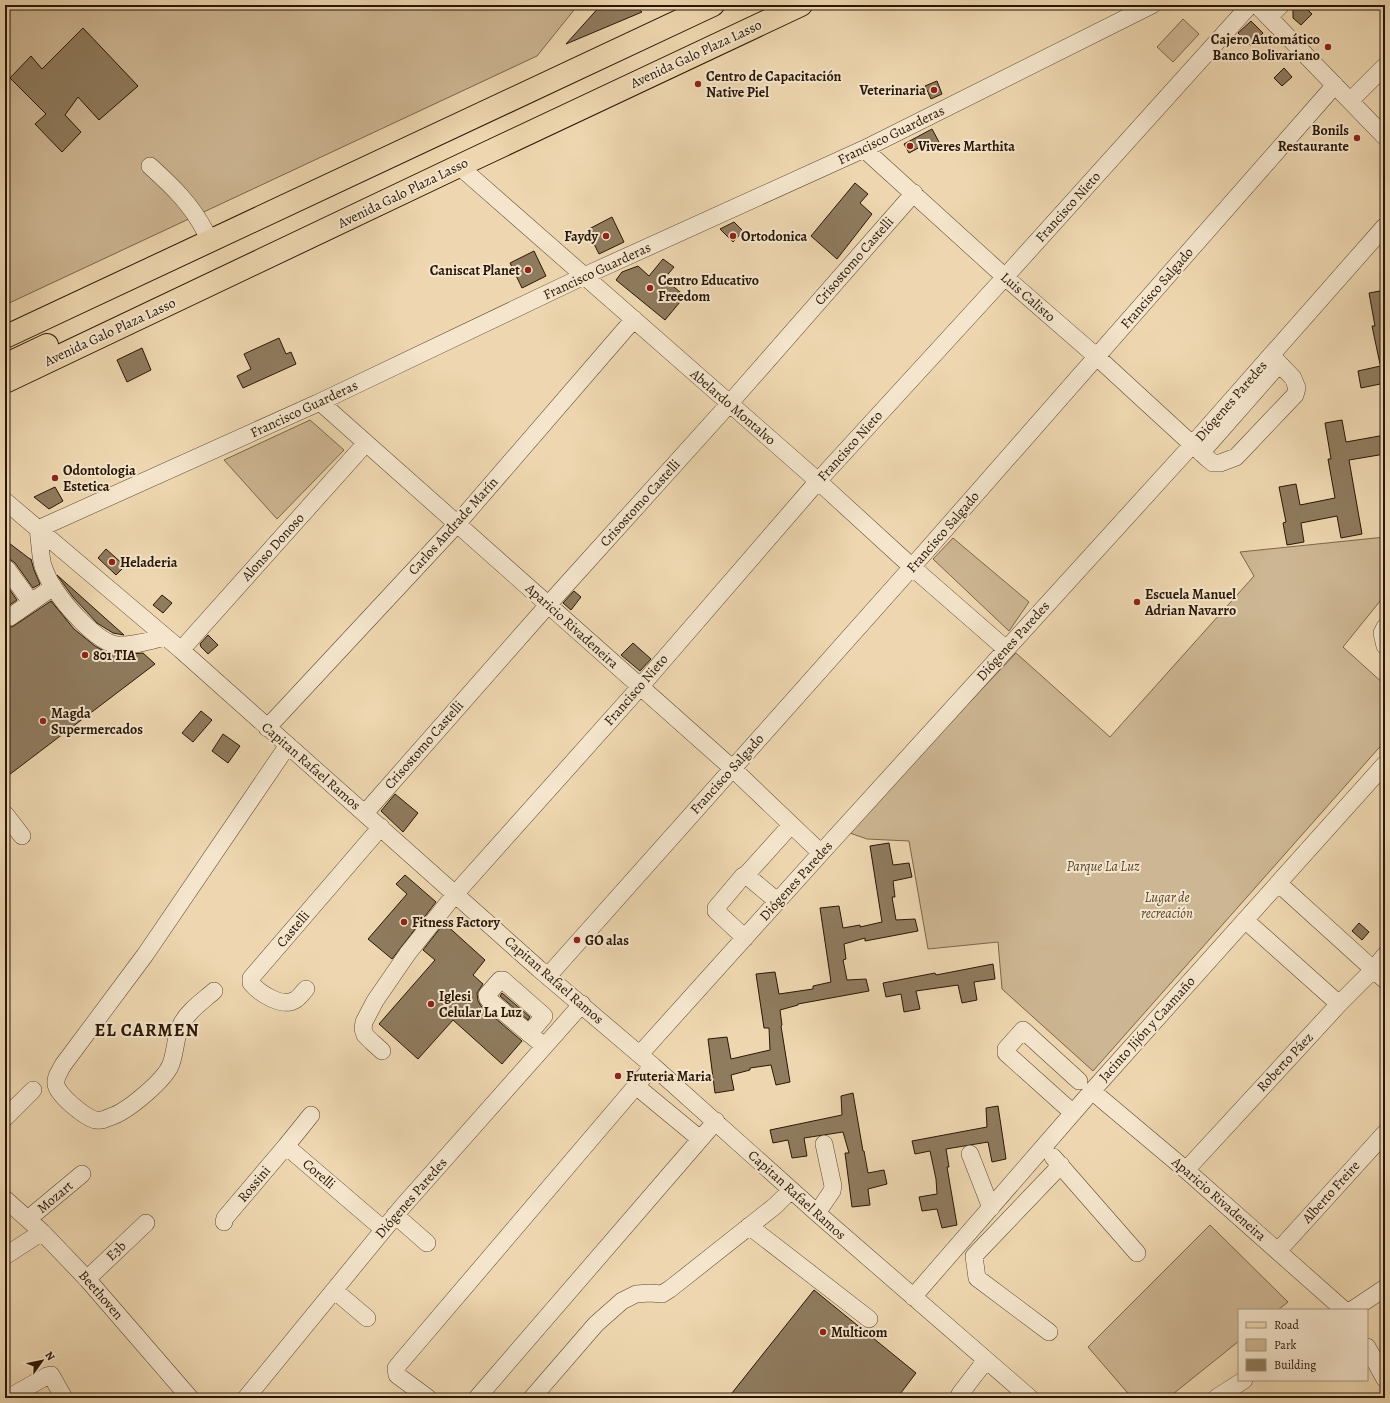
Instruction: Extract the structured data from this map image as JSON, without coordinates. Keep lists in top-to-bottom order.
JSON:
{
  "streets": {
    "main road": ["Avenida Galo Plaza Lasso"],
    "street": [
      "Francisco Guarderas",
      "Francisco Nieto",
      "Crisostomo Castelli",
      "Francisco Salgado",
      "Luis Calisto",
      "Diógenes Paredes",
      "Abelardo Montalvo",
      "Carlos Andrade Marín",
      "Alonso Donoso",
      "Aparicio Rivadeneira",
      "Capitan Rafael Ramos",
      "Castelli",
      "Jacinto Jijón y Caamaño",
      "Roberto Páez",
      "Corelli",
      "Rossini",
      "Alberto Freire",
      "Mozart",
      "E3b",
      "Beethoven"
    ]
  },
  "crossings": [
    ["Avenida Galo Plaza Lasso", "Abelardo Montalvo"],
    ["Francisco Guarderas", "Luis Calisto"],
    ["Francisco Guarderas", "Abelardo Montalvo"],
    ["Francisco Guarderas", "Aparicio Rivadeneira"],
    ["Francisco Guarderas", "Capitan Rafael Ramos"],
    ["Francisco Nieto", "Luis Calisto"],
    ["Francisco Nieto", "Abelardo Montalvo"],
    ["Francisco Nieto", "Aparicio Rivadeneira"],
    ["Francisco Nieto", "Capitan Rafael Ramos"],
    ["Crisostomo Castelli", "Luis Calisto"],
    ["Crisostomo Castelli", "Abelardo Montalvo"],
    ["Crisostomo Castelli", "Aparicio Rivadeneira"],
    ["Crisostomo Castelli", "Capitan Rafael Ramos"],
    ["Francisco Salgado", "Luis Calisto"],
    ["Francisco Salgado", "Abelardo Montalvo"],
    ["Francisco Salgado", "Aparicio Rivadeneira"],
    ["Francisco Salgado", "Capitan Rafael Ramos"],
    ["Luis Calisto", "Diógenes Paredes"],
    ["Diógenes Paredes", "Abelardo Montalvo"],
    ["Diógenes Paredes", "Aparicio Rivadeneira"],
    ["Diógenes Paredes", "Capitan Rafael Ramos"],
    ["Diógenes Paredes", "Corelli"],
    ["Abelardo Montalvo", "Carlos Andrade Marín"],
    ["Carlos Andrade Marín", "Aparicio Rivadeneira"],
    ["Carlos Andrade Marín", "Capitan Rafael Ramos"],
    ["Alonso Donoso", "Aparicio Rivadeneira"],
    ["Alonso Donoso", "Capitan Rafael Ramos"],
    ["Aparicio Rivadeneira", "Jacinto Jijón y Caamaño"],
    ["Aparicio Rivadeneira", "Roberto Páez"],
    ["Aparicio Rivadeneira", "Alberto Freire"],
    ["Capitan Rafael Ramos", "Castelli"],
    ["Capitan Rafael Ramos", "Jacinto Jijón y Caamaño"],
    ["Corelli", "Rossini"],
    ["Mozart", "Beethoven"],
    ["E3b", "Beethoven"]
  ],
  "districts": ["EL CARMEN"],
  "parks": ["Parque La Luz", "Lugar de recreación"],
  "places": [
    "Cajero Automático Banco Bolivariano",
    "Centro de Capacitación Native Piel",
    "Veterinaria",
    "Bonils Restaurante",
    "Viveres Marthita",
    "Faydy",
    "Ortodonica",
    "Caniscat Planet",
    "Centro Educativo Freedom",
    "Odontologia Estetica",
    "Heladeria",
    "Escuela Manuel Adrian Navarro",
    "801 TIA",
    "Magda Supermercados",
    "Fitness Factory",
    "GO alas",
    "Iglesi Celular La Luz",
    "Fruteria Maria",
    "Multicom"
  ],
  "legend": ["Road", "Park", "Building"],
  "north": "top right"
}
